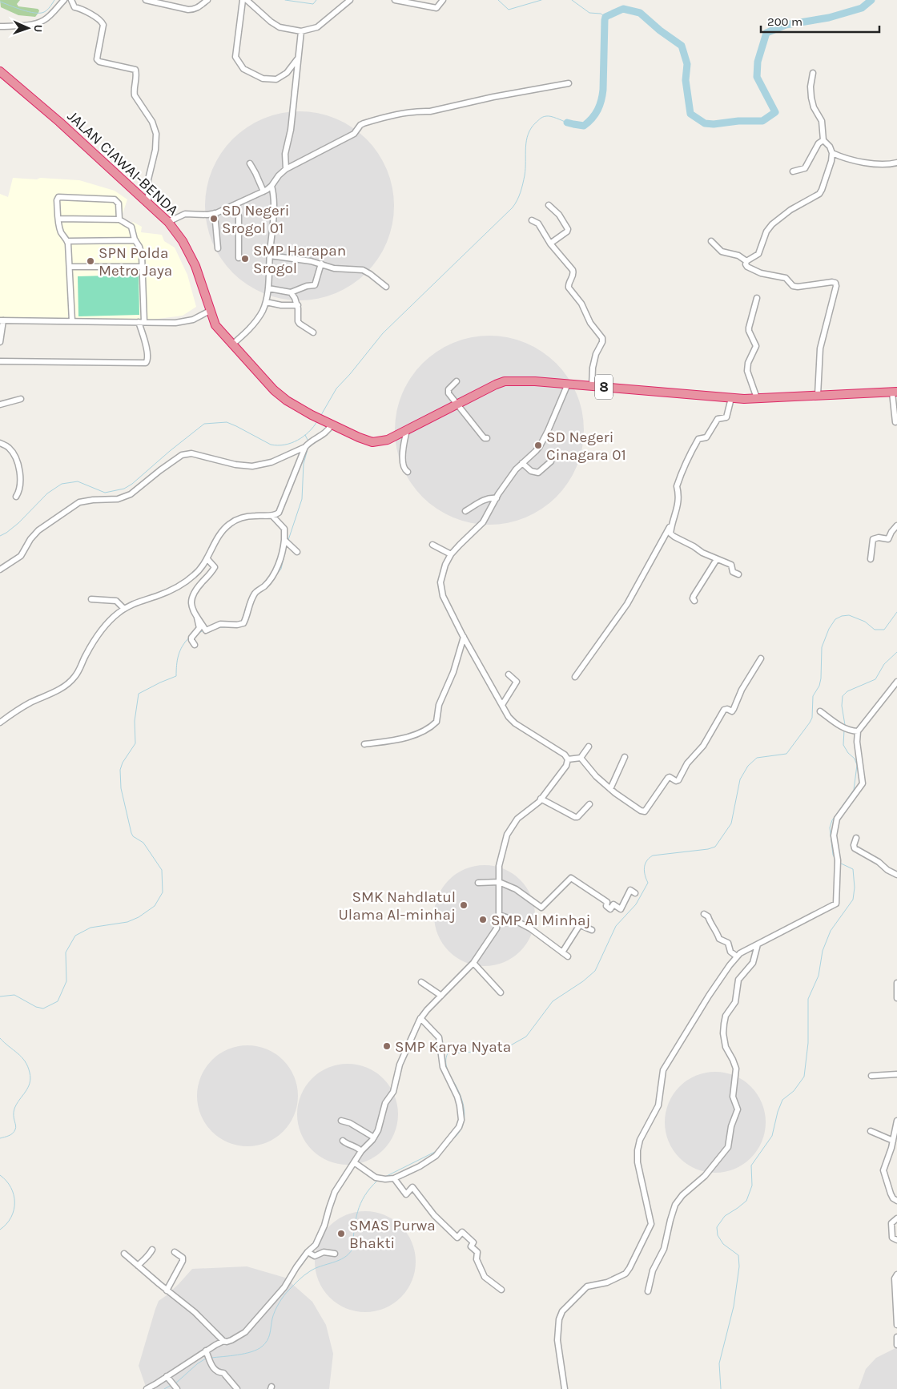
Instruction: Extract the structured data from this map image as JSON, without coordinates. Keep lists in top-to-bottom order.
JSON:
{
  "streets": {
    "highway": ["JALAN CIAWAI-BENDA", "8"]
  },
  "crossings": [
    ["JALAN CIAWAI-BENDA", "8"]
  ],
  "places": [
    "SD Negeri Srogol 01",
    "SMP Harapan Srogol",
    "SPN Polda Metro Jaya",
    "SD Negeri Cinagara 01",
    "SMK Nahdlatul Ulama Al-minhaj",
    "SMP Al Minhaj",
    "SMP Karya Nyata",
    "SMAS Purwa Bhakti"
  ],
  "scale_bar": "200 m",
  "north": "right"
}
